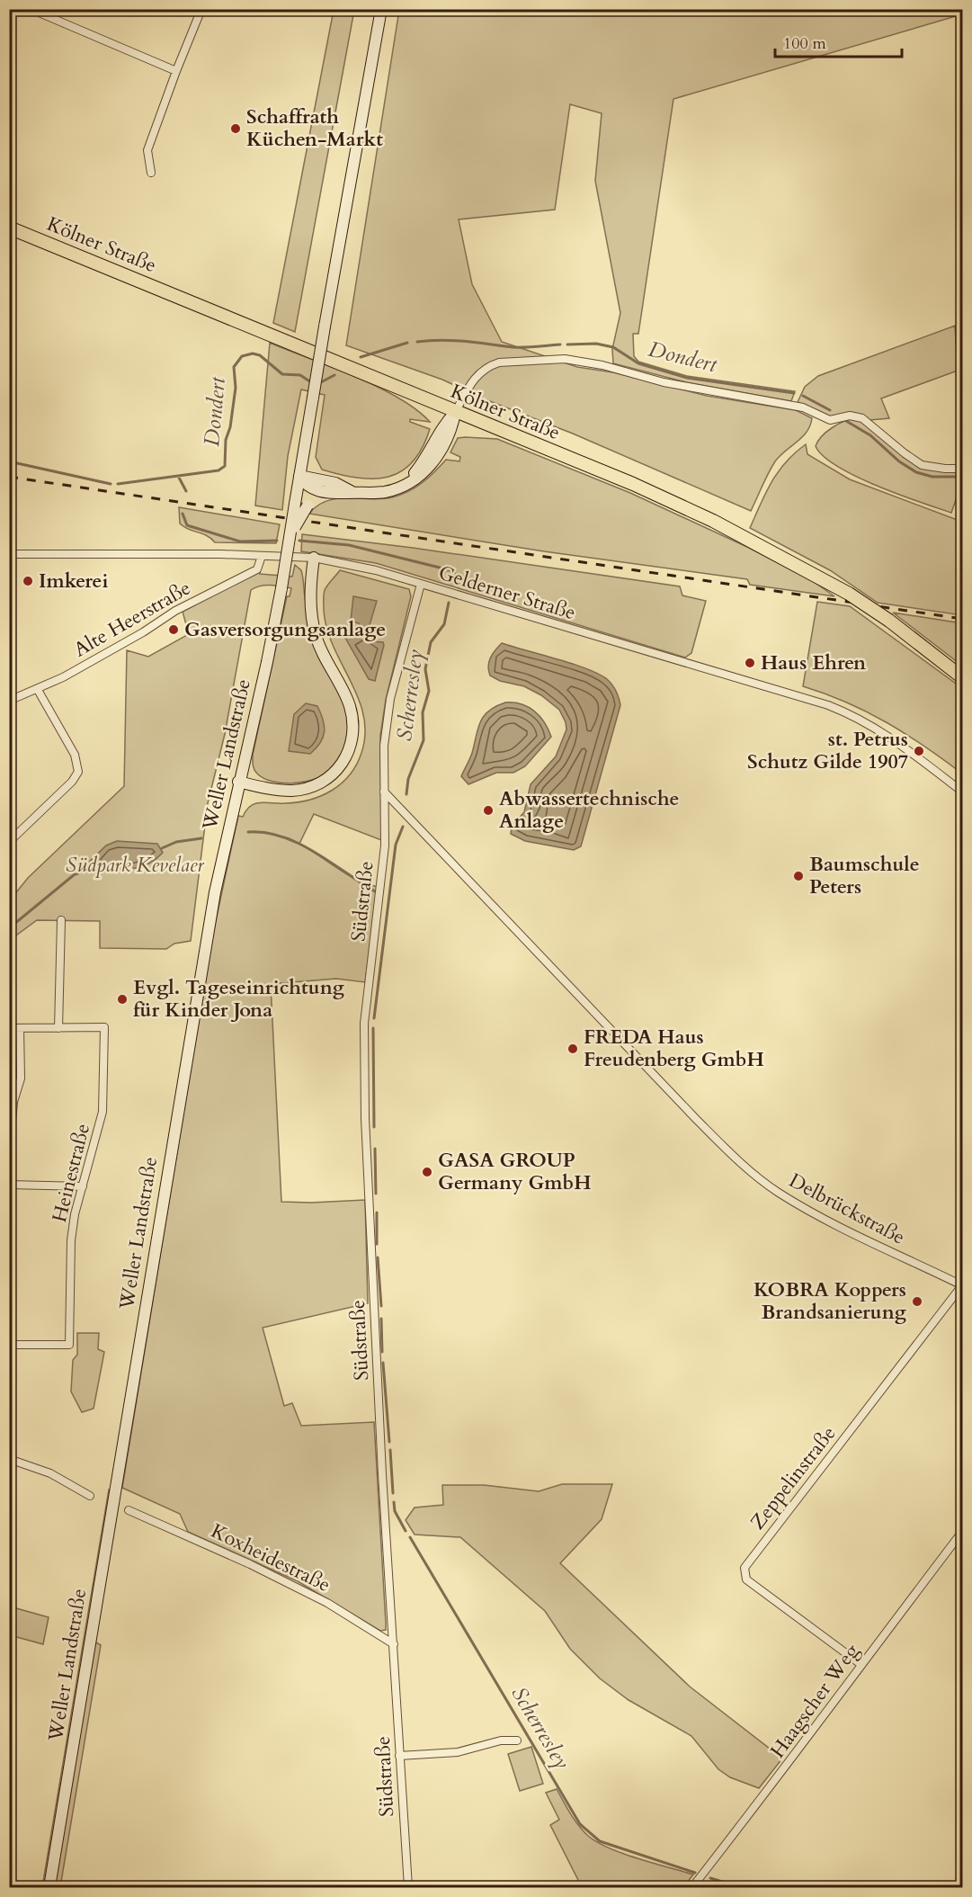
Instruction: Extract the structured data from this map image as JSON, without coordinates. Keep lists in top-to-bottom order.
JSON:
{
  "streets": {
    "main road": ["Kölner Straße", "Weller Landstraße"],
    "street": [
      "Gelderner Straße",
      "Alte Heerstraße",
      "Südstraße",
      "Heinestraße",
      "Delbrückstraße",
      "Zeppelinstraße",
      "Koxheidestraße",
      "Haagscher Weg"
    ]
  },
  "crossings": [
    ["Gelderner Straße", "Alte Heerstraße"],
    ["Gelderner Straße", "Südstraße"],
    ["Südstraße", "Delbrückstraße"],
    ["Südstraße", "Koxheidestraße"],
    ["Delbrückstraße", "Zeppelinstraße"],
    ["Zeppelinstraße", "Haagscher Weg"]
  ],
  "water": ["Dondert", "Scherresley"],
  "parks": ["Südpark Kevelaer"],
  "places": [
    "Schaffrath Küchen-Markt",
    "Imkerei",
    "Gasversorgungsanlage",
    "Haus Ehren",
    "st. Petrus Schutz Gilde 1907",
    "Abwassertechnische Anlage",
    "Baumschule Peters",
    "Evgl. Tageseinrichtung für Kinder Jona",
    "FREDA Haus Freudenberg GmbH",
    "GASA GROUP Germany GmbH",
    "KOBRA Koppers Brandsanierung"
  ],
  "scale_bar": "100 m"
}
